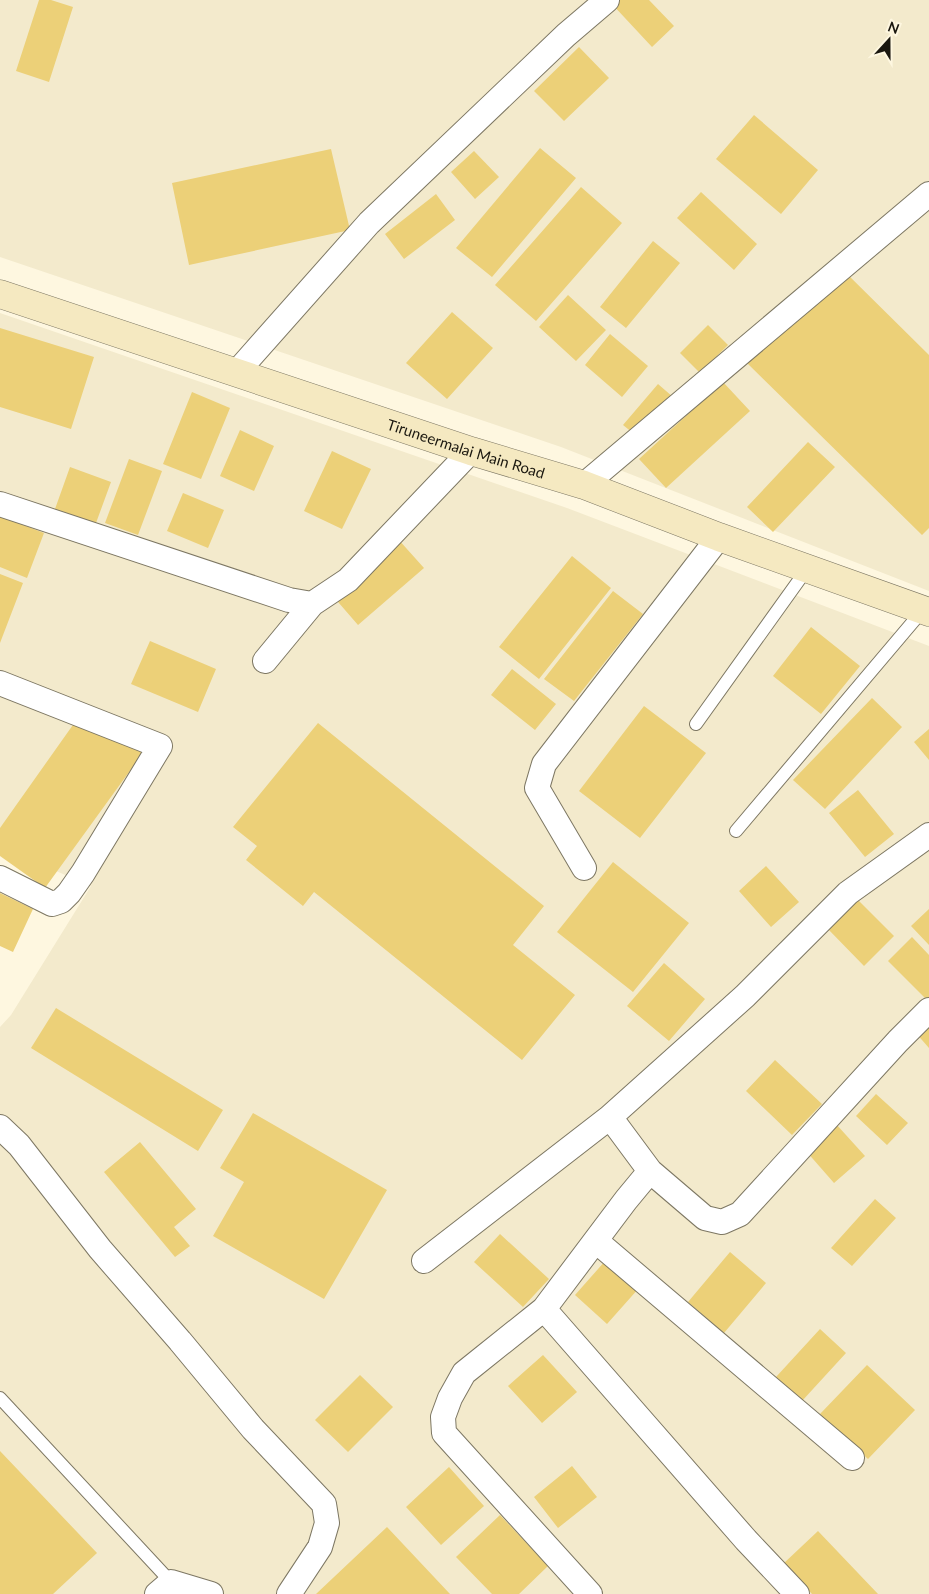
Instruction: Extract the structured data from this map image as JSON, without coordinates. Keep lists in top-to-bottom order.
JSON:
{
  "streets": {
    "main road": ["Tiruneermalai Main Road"]
  },
  "north": "top"
}
